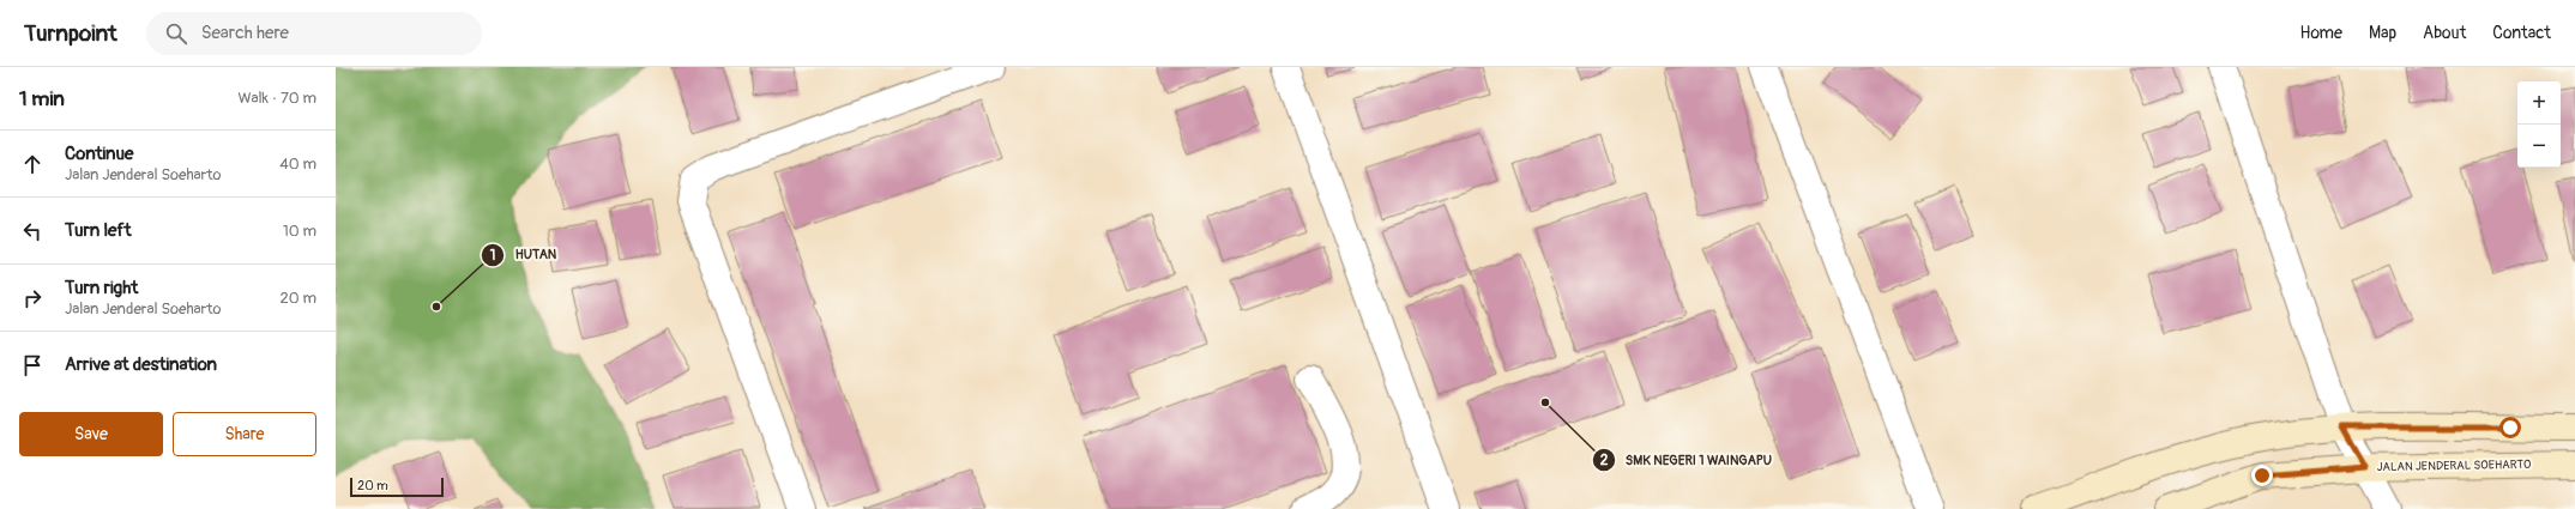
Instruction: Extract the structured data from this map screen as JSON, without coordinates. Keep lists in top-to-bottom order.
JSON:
{
  "streets": {
    "main road": ["JALAN JENDERAL SOEHARTO"]
  },
  "places": ["HUTAN", "SMK NEGERI 1 WAINGAPU"],
  "scale_bar": "20 m",
  "page": {
    "header": "Turnpoint",
    "search": "Search here",
    "nav": [
      "Home",
      "Map",
      "About",
      "Contact"
    ],
    "heading": ["1 min", "Walk · 70 m"],
    "map_buttons": ["+", "−"],
    "list": [
      ["Continue", "Jalan Jenderal Soeharto", "40 m"],
      ["Turn left", "10 m"],
      ["Turn right", "Jalan Jenderal Soeharto", "20 m"],
      "Arrive at destination"
    ],
    "buttons": ["Save", "Share"],
    "scale": "20 m"
  }
}
